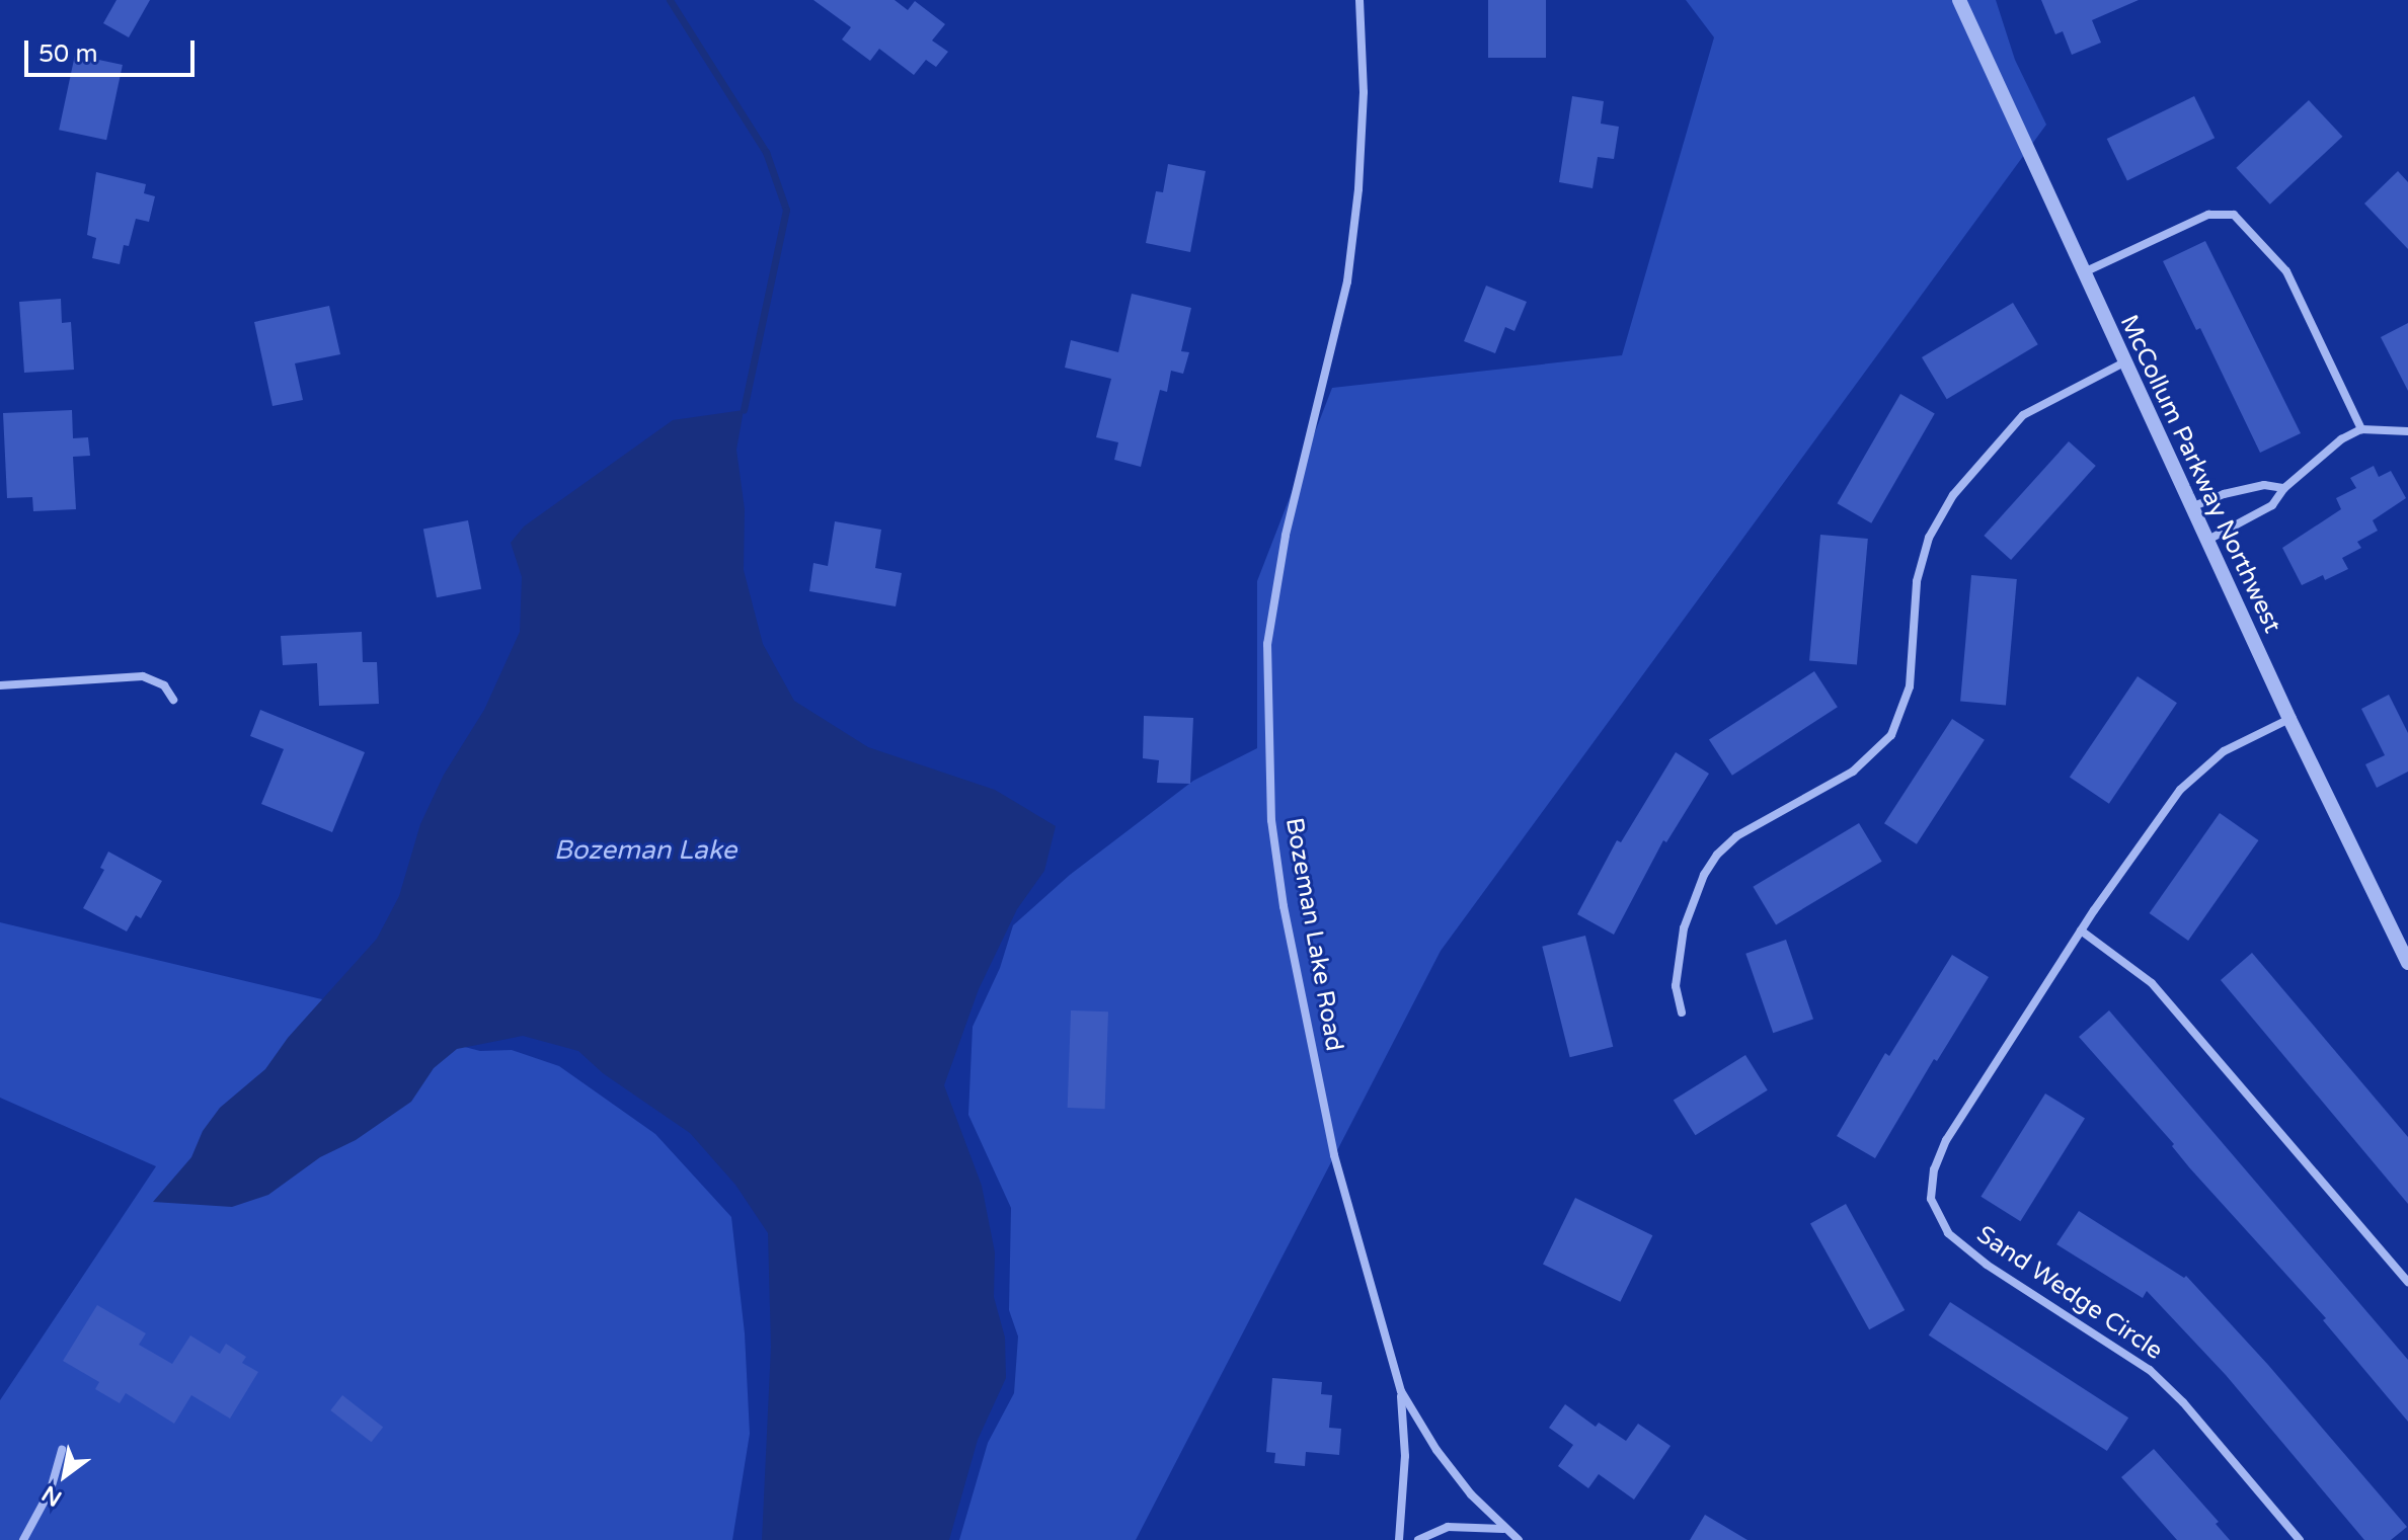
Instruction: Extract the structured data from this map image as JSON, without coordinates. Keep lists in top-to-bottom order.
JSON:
{
  "streets": {
    "street": ["McCollum Parkway Northwest", "Bozeman Lake Road", "Sand Wedge Circle"]
  },
  "crossings": [
    ["McCollum Parkway Northwest", "Sand Wedge Circle"]
  ],
  "water": ["Bozeman Lake"],
  "scale_bar": "50 m",
  "north": "bottom left"
}
